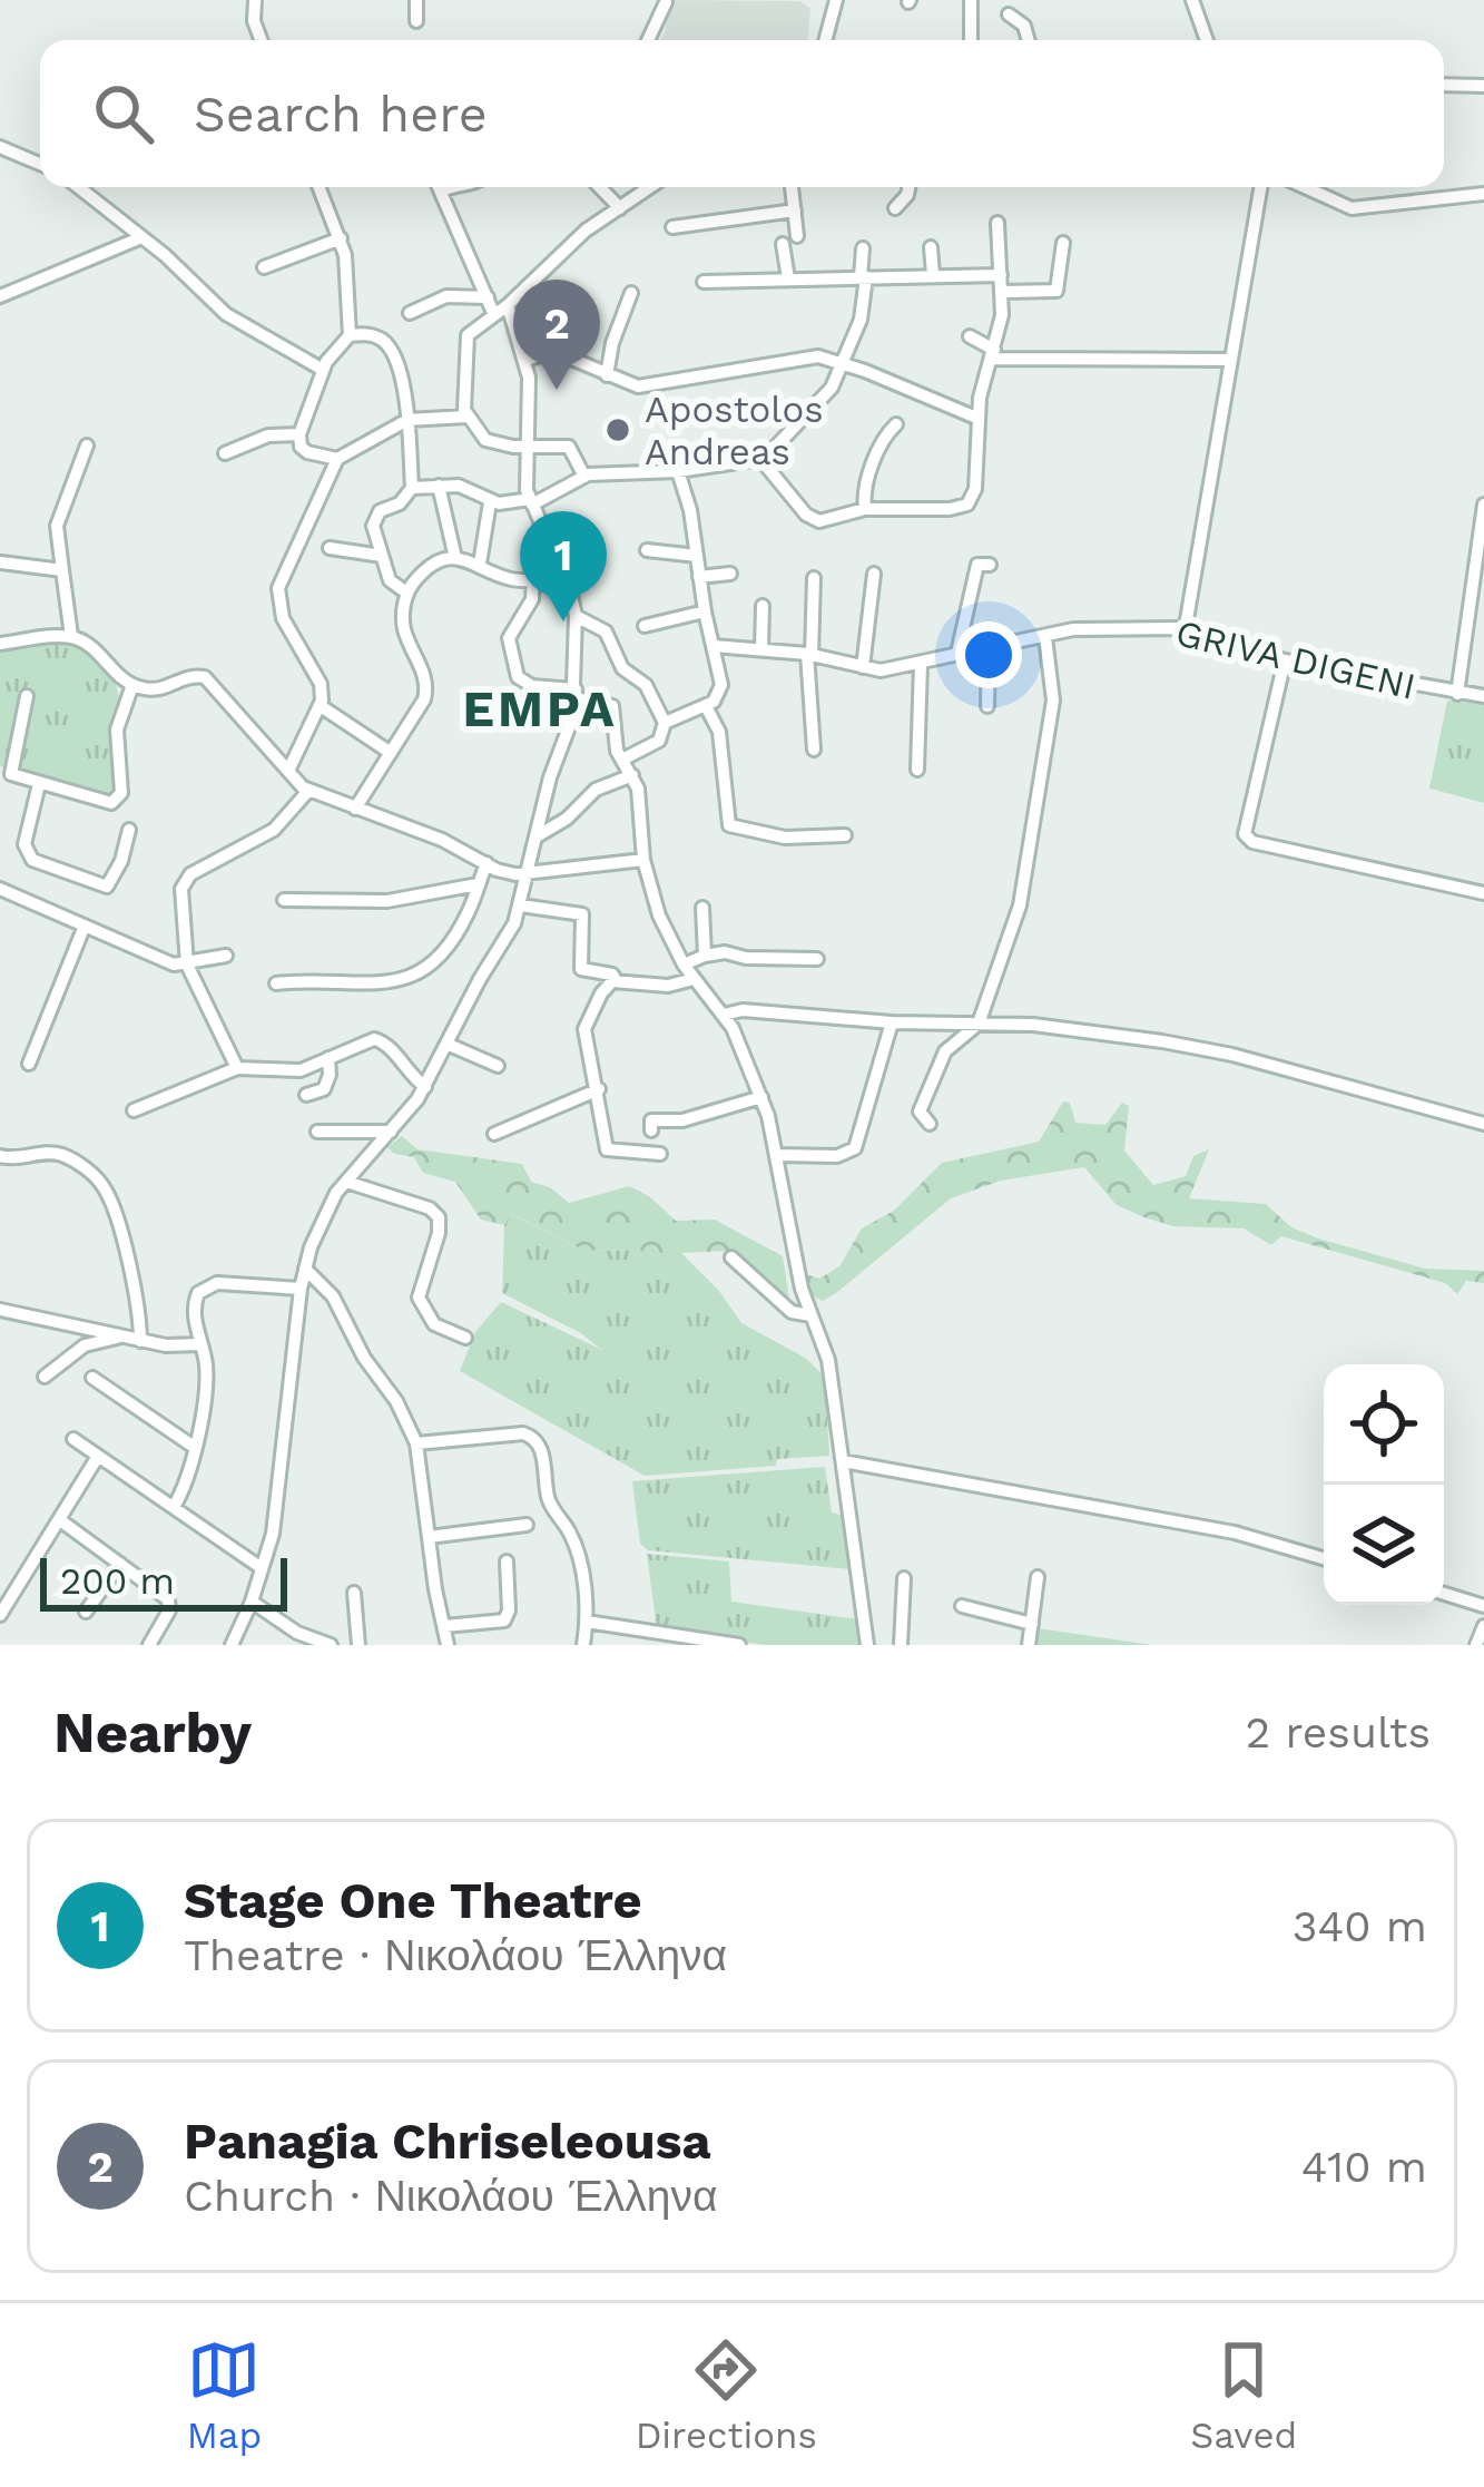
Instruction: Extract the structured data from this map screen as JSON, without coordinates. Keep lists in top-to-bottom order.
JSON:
{
  "streets": {
    "street": ["GRIVA DIGENI"]
  },
  "districts": ["EMPA"],
  "places": ["Apostolos Andreas"],
  "scale_bar": "200 m",
  "page": {
    "search": "Search here",
    "pins": ["2", "1"],
    "scale": "200 m",
    "heading": ["Nearby", "2 results"],
    "list": [
      {
        "mark": "1",
        "name": "Stage One Theatre",
        "note": "Theatre · Νικολάου Έλληνα",
        "value": "340 m"
      },
      {
        "mark": "2",
        "name": "Panagia Chriseleousa",
        "note": "Church · Νικολάου Έλληνα",
        "value": "410 m"
      }
    ],
    "nav": ["Map", "Directions", "Saved"]
  }
}
